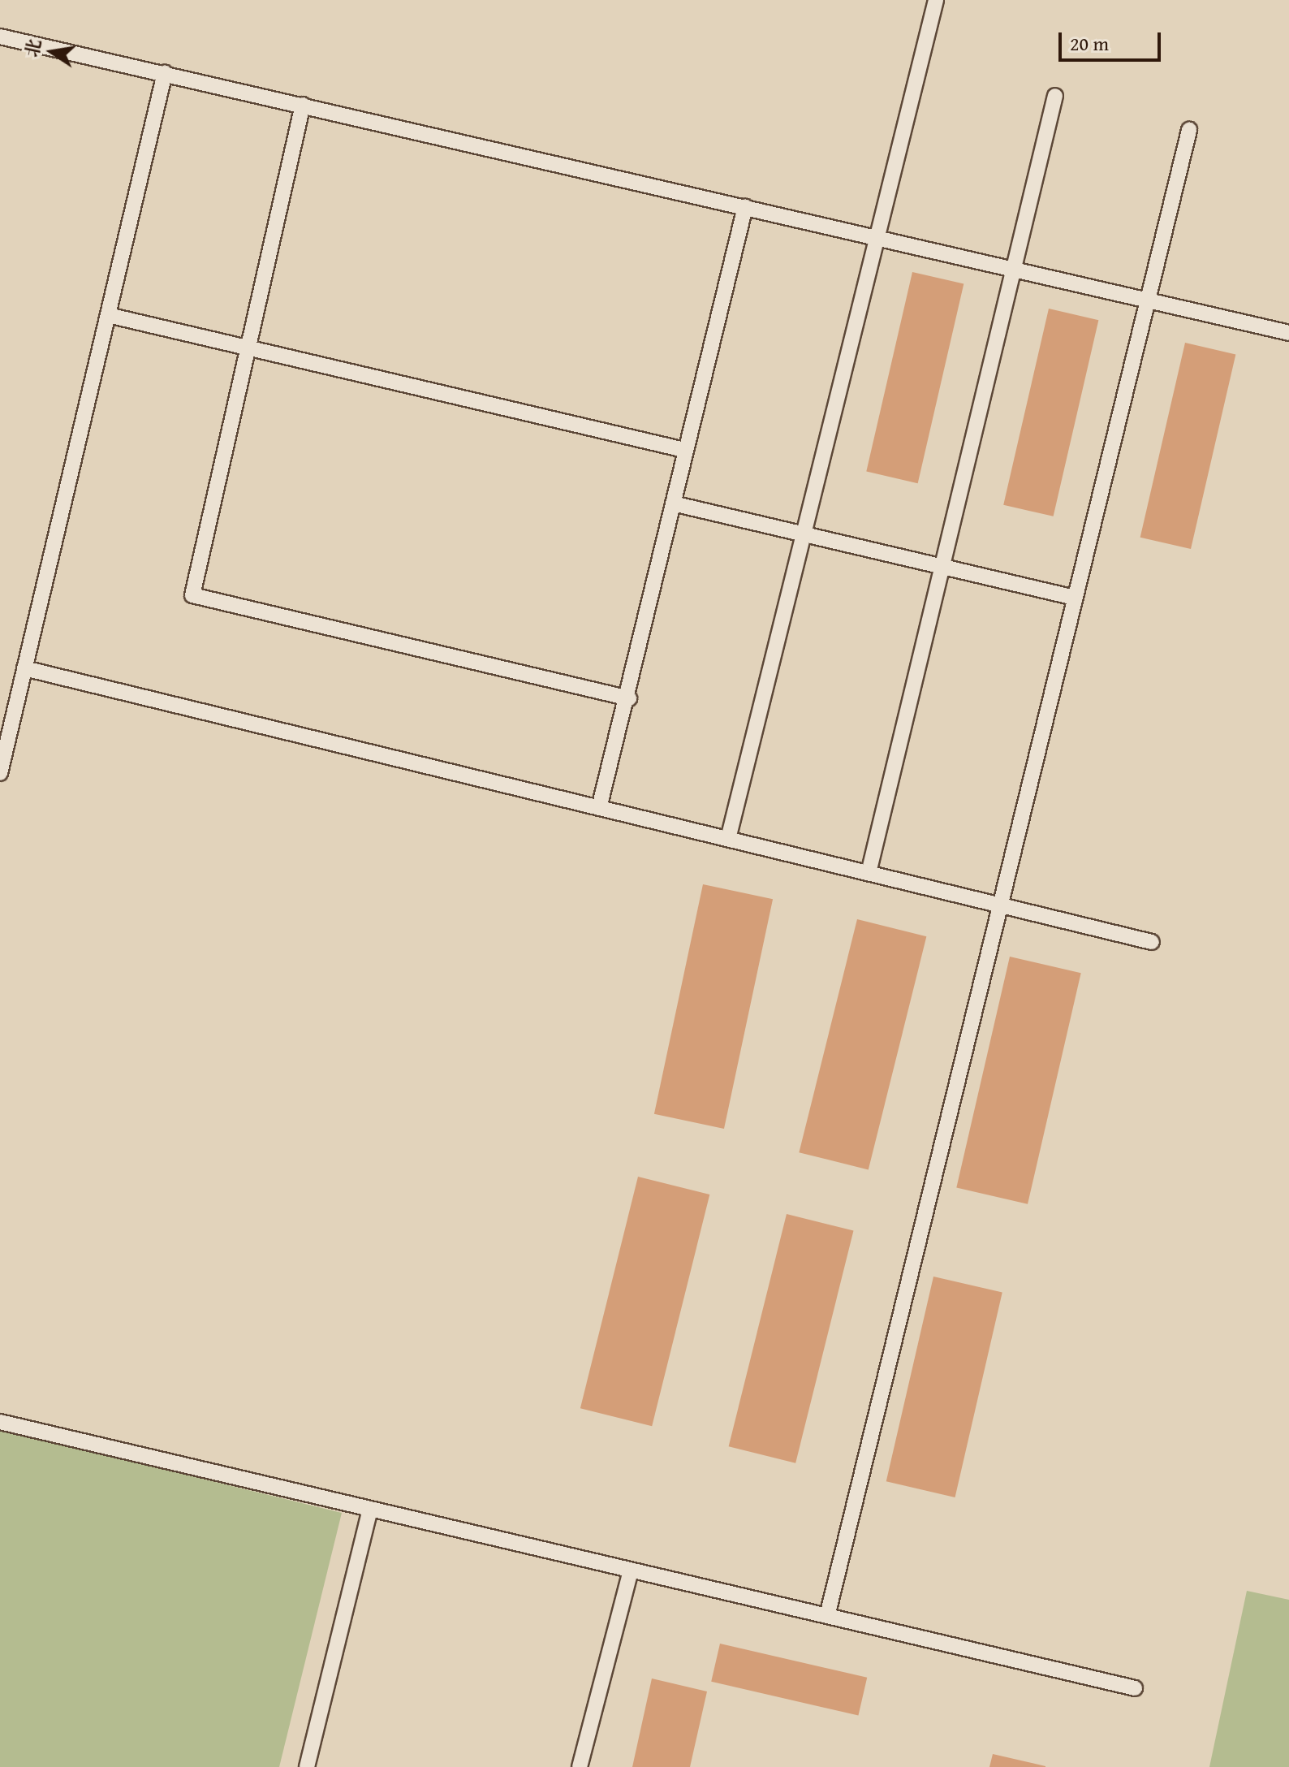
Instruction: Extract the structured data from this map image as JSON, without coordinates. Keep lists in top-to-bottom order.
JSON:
{
  "scale_bar": "20 m",
  "north": "left"
}
